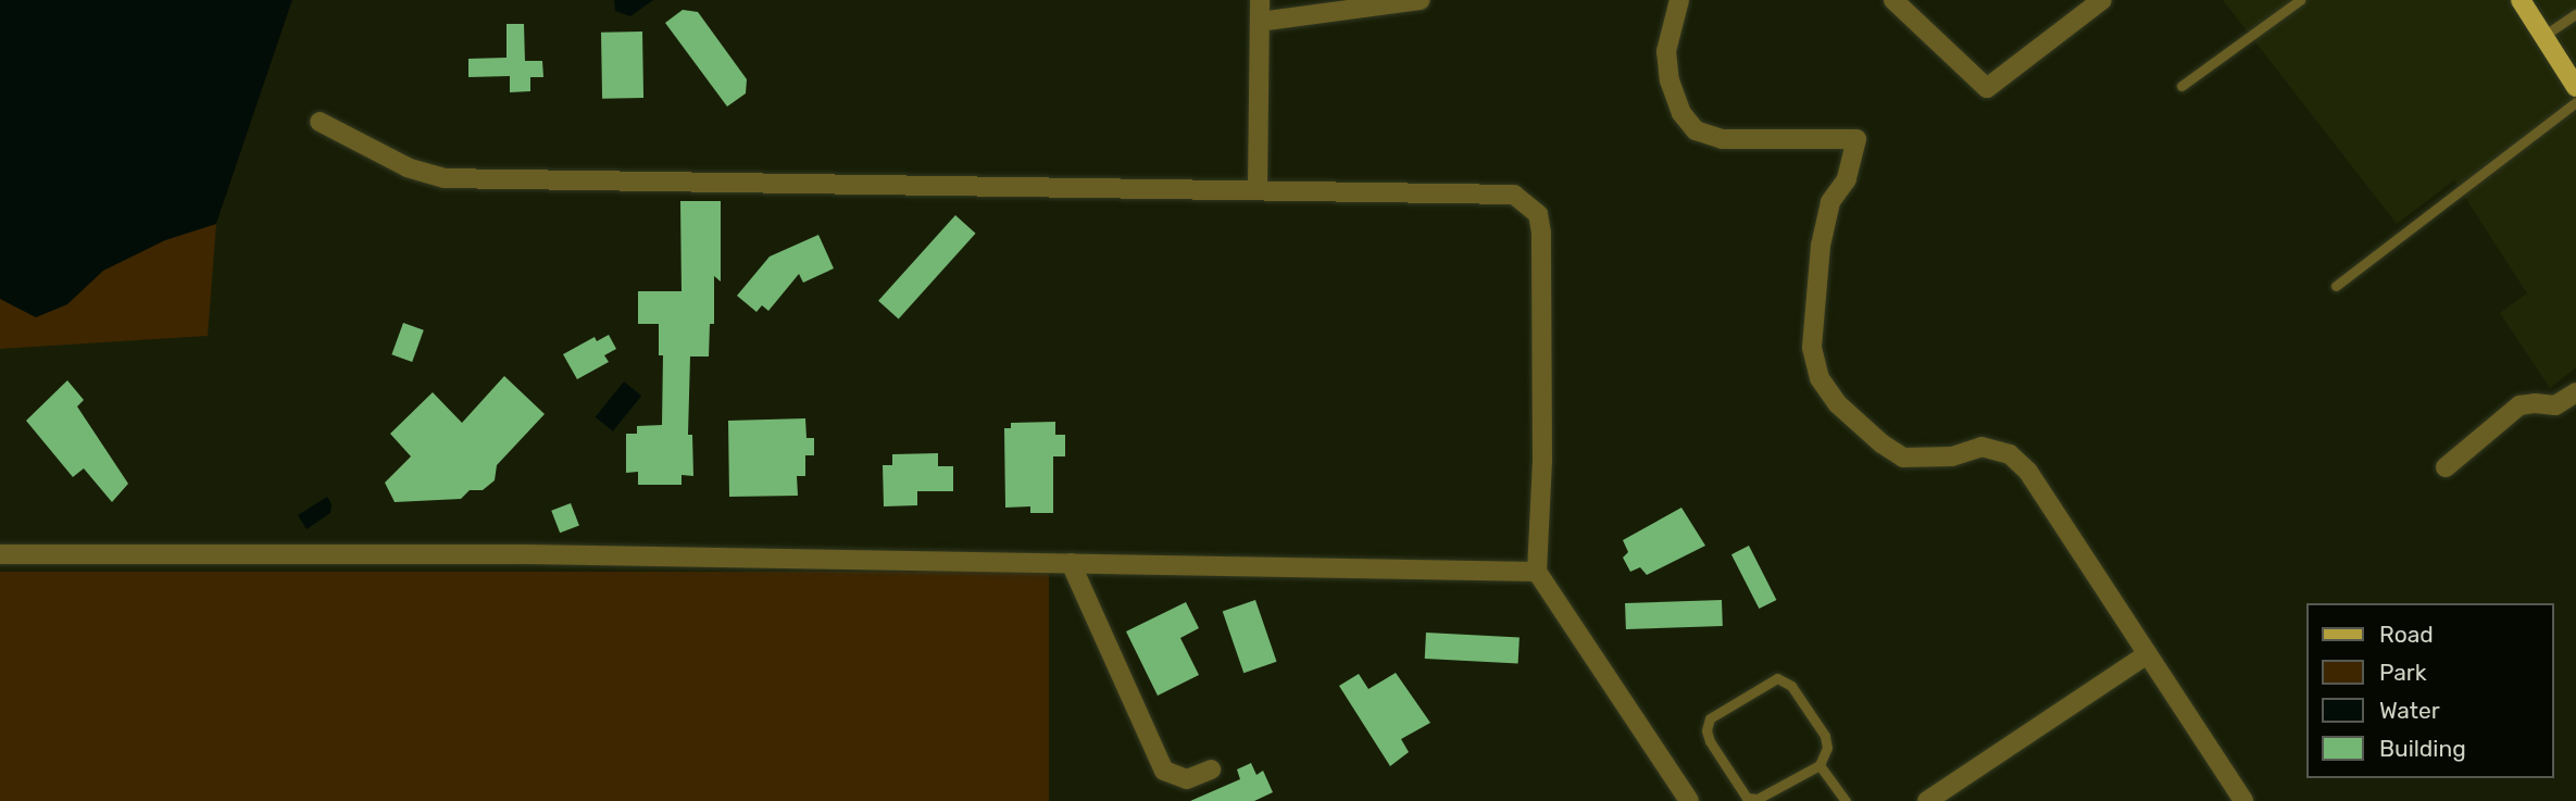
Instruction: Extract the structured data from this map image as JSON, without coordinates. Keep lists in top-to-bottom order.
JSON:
{
  "legend": [
    "Road",
    "Park",
    "Water",
    "Building"
  ]
}
